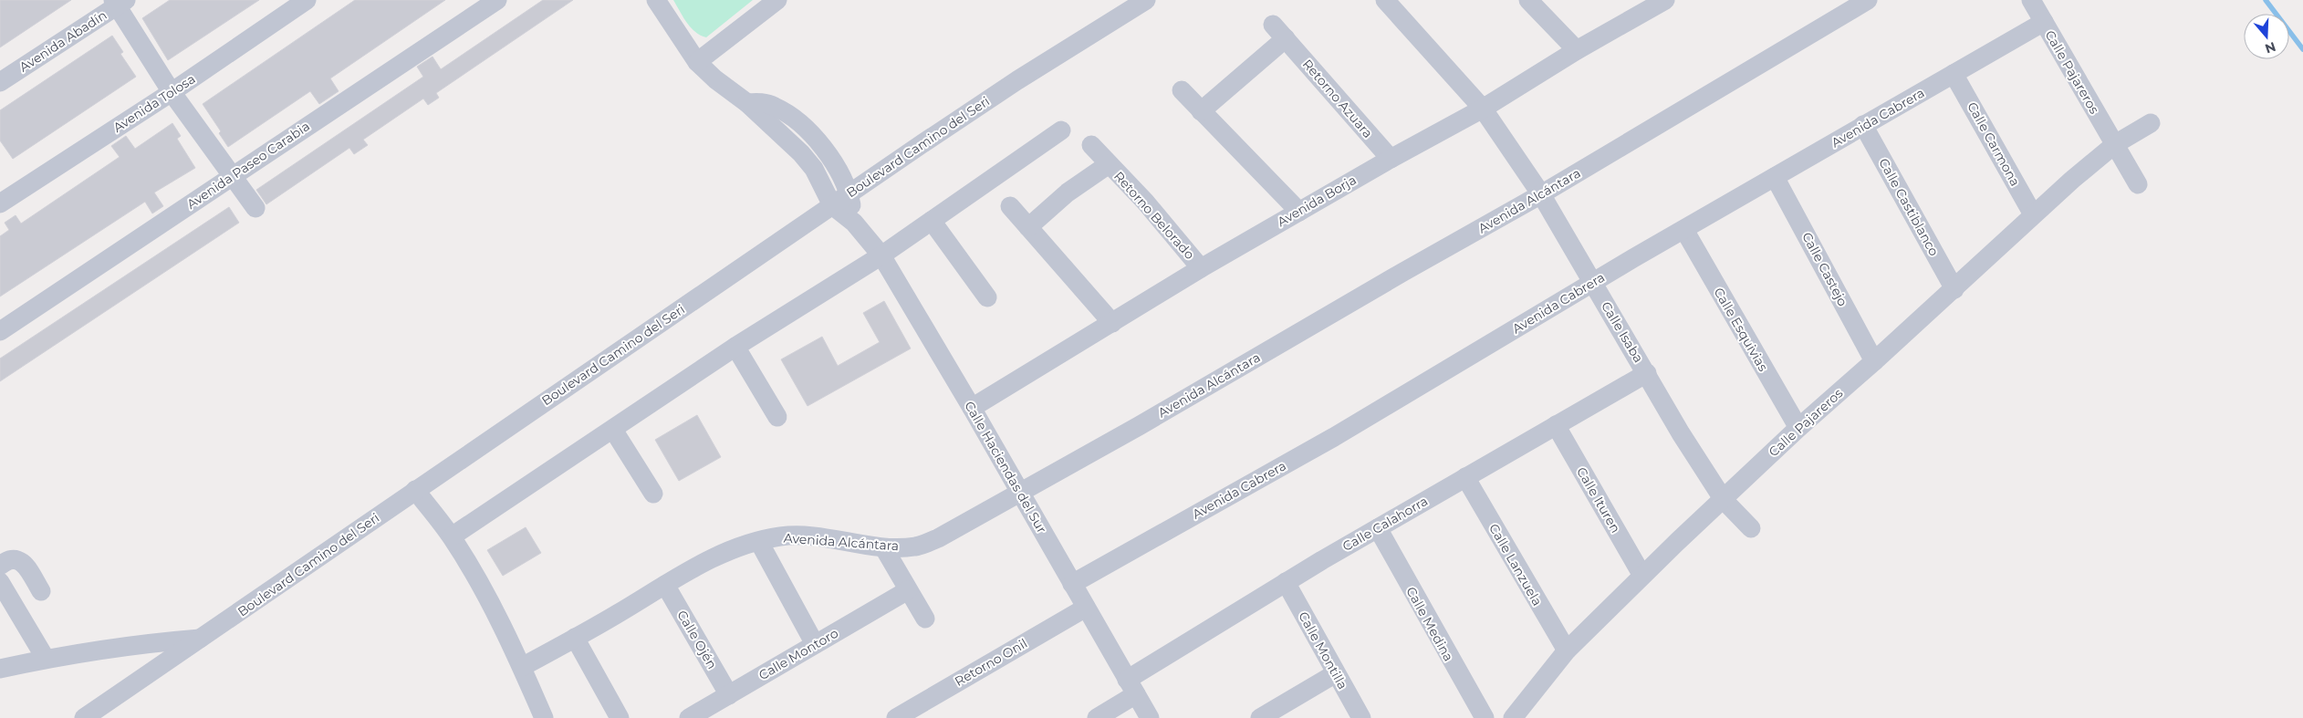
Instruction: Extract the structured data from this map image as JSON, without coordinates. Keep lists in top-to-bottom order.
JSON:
{
  "streets": {
    "street": [
      "Avenida Abadín",
      "Calle Pajareros",
      "Retorno Azuara",
      "Avenida Tolosa",
      "Avenida Cabrera",
      "Calle Carmona",
      "Boulevard Camino del Seri",
      "Avenida Paseo Carabia",
      "Avenida Borja",
      "Avenida Alcántara",
      "Calle Castiblanco",
      "Retorno Belorado",
      "Calle Castejo",
      "Calle Esquivias",
      "Calle Isaba",
      "Calle Haciendas del Sur",
      "Calle Ituren",
      "Calle Calahorra",
      "Calle Lanzuela",
      "Calle Medina",
      "Calle Ojén",
      "Calle Montilla",
      "Calle Montoro",
      "Retorno Onil"
    ]
  },
  "crossings": [
    ["Calle Pajareros", "Avenida Cabrera"],
    ["Calle Pajareros", "Calle Carmona"],
    ["Calle Pajareros", "Calle Castiblanco"],
    ["Calle Pajareros", "Calle Castejo"],
    ["Calle Pajareros", "Calle Esquivias"],
    ["Calle Pajareros", "Calle Isaba"],
    ["Calle Pajareros", "Calle Ituren"],
    ["Calle Pajareros", "Calle Lanzuela"],
    ["Retorno Azuara", "Avenida Borja"],
    ["Avenida Cabrera", "Calle Carmona"],
    ["Avenida Cabrera", "Calle Castiblanco"],
    ["Avenida Cabrera", "Calle Castejo"],
    ["Avenida Cabrera", "Calle Esquivias"],
    ["Avenida Cabrera", "Calle Isaba"],
    ["Avenida Cabrera", "Calle Haciendas del Sur"],
    ["Boulevard Camino del Seri", "Calle Haciendas del Sur"],
    ["Avenida Borja", "Retorno Belorado"],
    ["Avenida Borja", "Calle Isaba"],
    ["Avenida Borja", "Calle Haciendas del Sur"],
    ["Avenida Alcántara", "Calle Isaba"],
    ["Avenida Alcántara", "Calle Haciendas del Sur"],
    ["Avenida Alcántara", "Calle Ojén"],
    ["Calle Isaba", "Calle Calahorra"],
    ["Calle Haciendas del Sur", "Calle Calahorra"],
    ["Calle Haciendas del Sur", "Retorno Onil"],
    ["Calle Ituren", "Calle Calahorra"],
    ["Calle Calahorra", "Calle Lanzuela"],
    ["Calle Calahorra", "Calle Medina"],
    ["Calle Calahorra", "Calle Montilla"],
    ["Calle Ojén", "Calle Montoro"]
  ],
  "north": "bottom"
}
